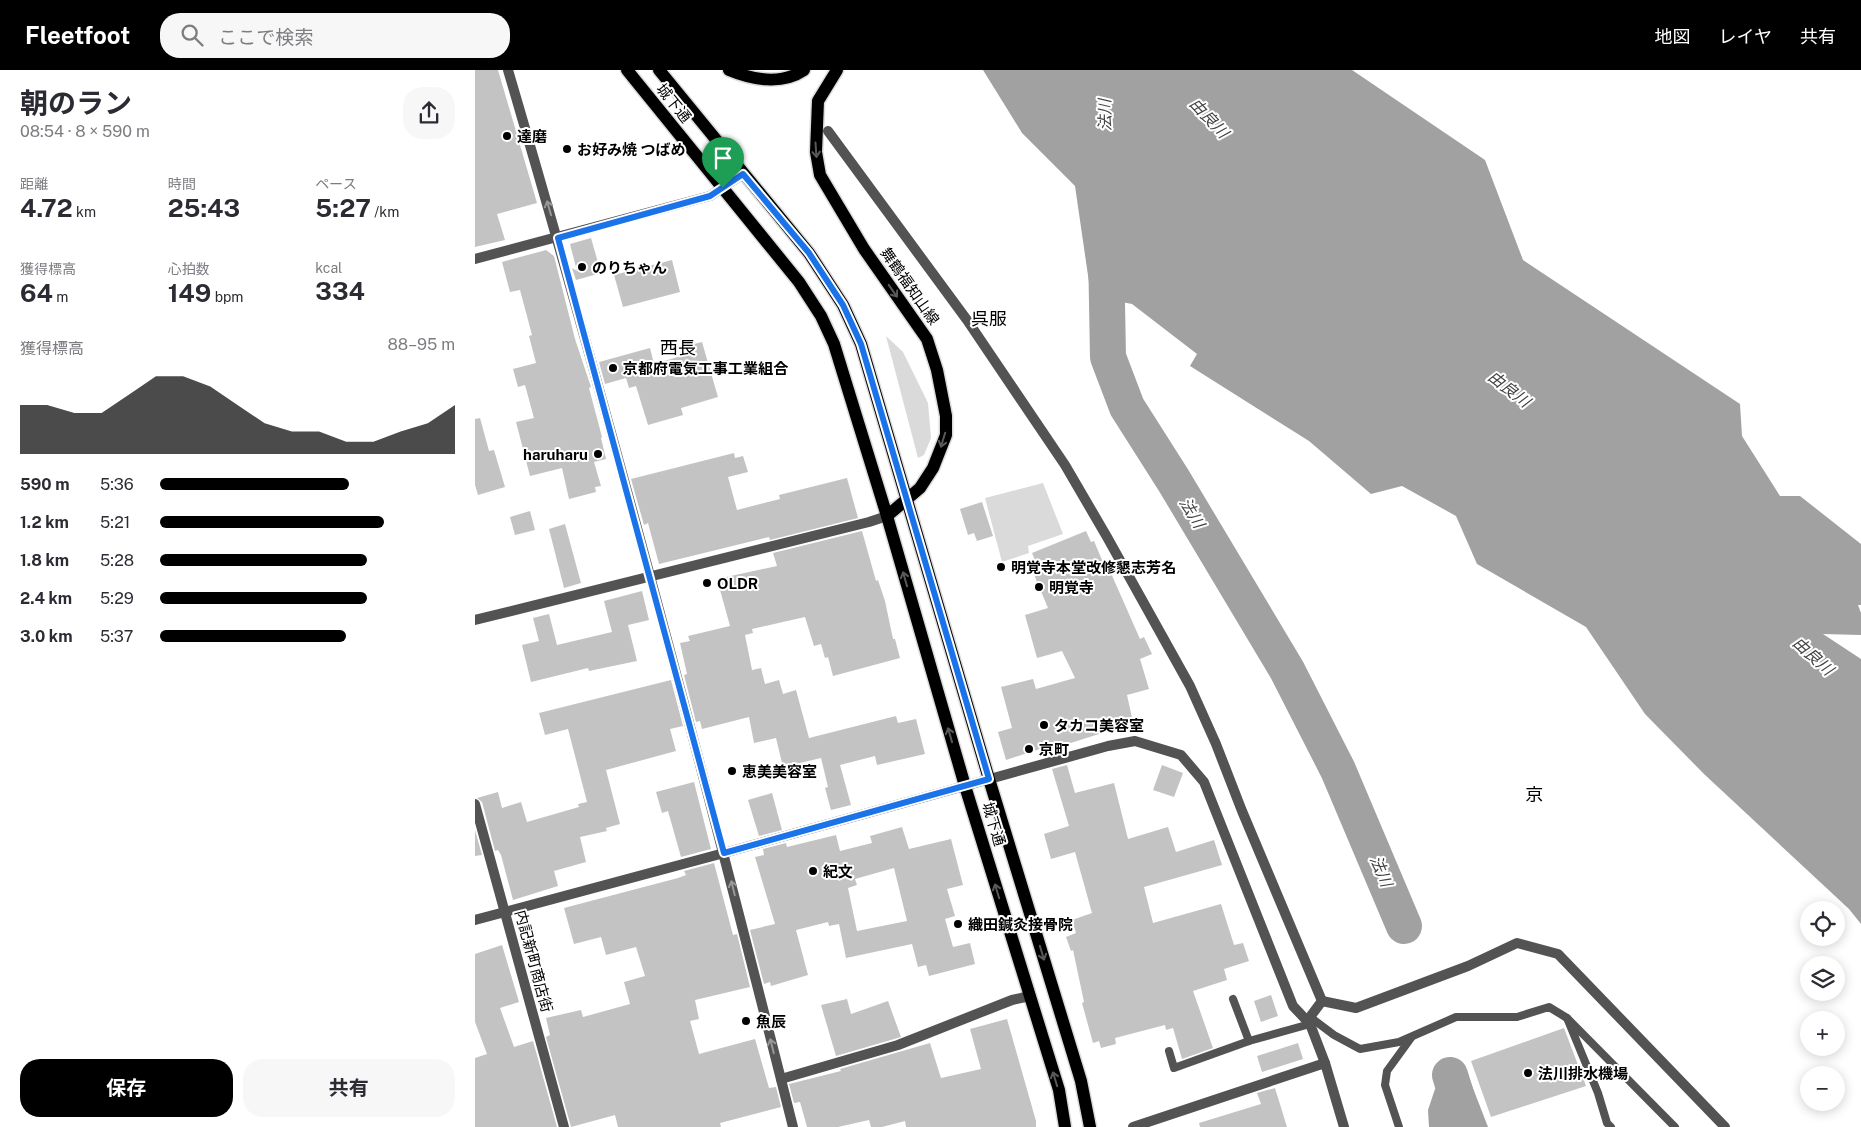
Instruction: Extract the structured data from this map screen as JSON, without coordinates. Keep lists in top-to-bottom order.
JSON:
{
  "streets": {
    "main road": ["城下通", "舞鶴福知山線"],
    "street": ["内記新町商店街"]
  },
  "crossings": [
    ["城下通", "舞鶴福知山線"]
  ],
  "one_way": ["舞鶴福知山線"],
  "districts": ["呉服", "西長", "京"],
  "water": ["法川", "由良川"],
  "places": [
    "達磨",
    "お好み焼 つばめ",
    "のりちゃん",
    "京都府電気工事工業組合",
    "haruharu",
    "明覚寺本堂改修懇志芳名",
    "OLDR",
    "明覚寺",
    "タカコ美容室",
    "京町",
    "恵美美容室",
    "紀文",
    "織田鍼灸接骨院",
    "魚辰",
    "法川排水機場"
  ],
  "page": {
    "header": "Fleetfoot",
    "search": "ここで検索",
    "nav": ["地図", "レイヤ", "共有"],
    "heading": ["朝のラン", "08:54 · 8 × 590 m"],
    "stats": [
      ["距離", "4.72 km"],
      ["時間", "25:43"],
      ["ペース", "5:27 /km"],
      ["獲得標高", "64 m"],
      ["心拍数", "149 bpm"],
      ["kcal", "334"]
    ],
    "chart": ["獲得標高", "88–95 m"],
    "list": [
      {
        "name": "590 m",
        "note": "5:36"
      },
      {
        "name": "1.2 km",
        "note": "5:21"
      },
      {
        "name": "1.8 km",
        "note": "5:28"
      },
      {
        "name": "2.4 km",
        "note": "5:29"
      },
      {
        "name": "3.0 km",
        "note": "5:37"
      }
    ],
    "map_buttons": ["+", "−"],
    "buttons": ["保存", "共有"]
  }
}
